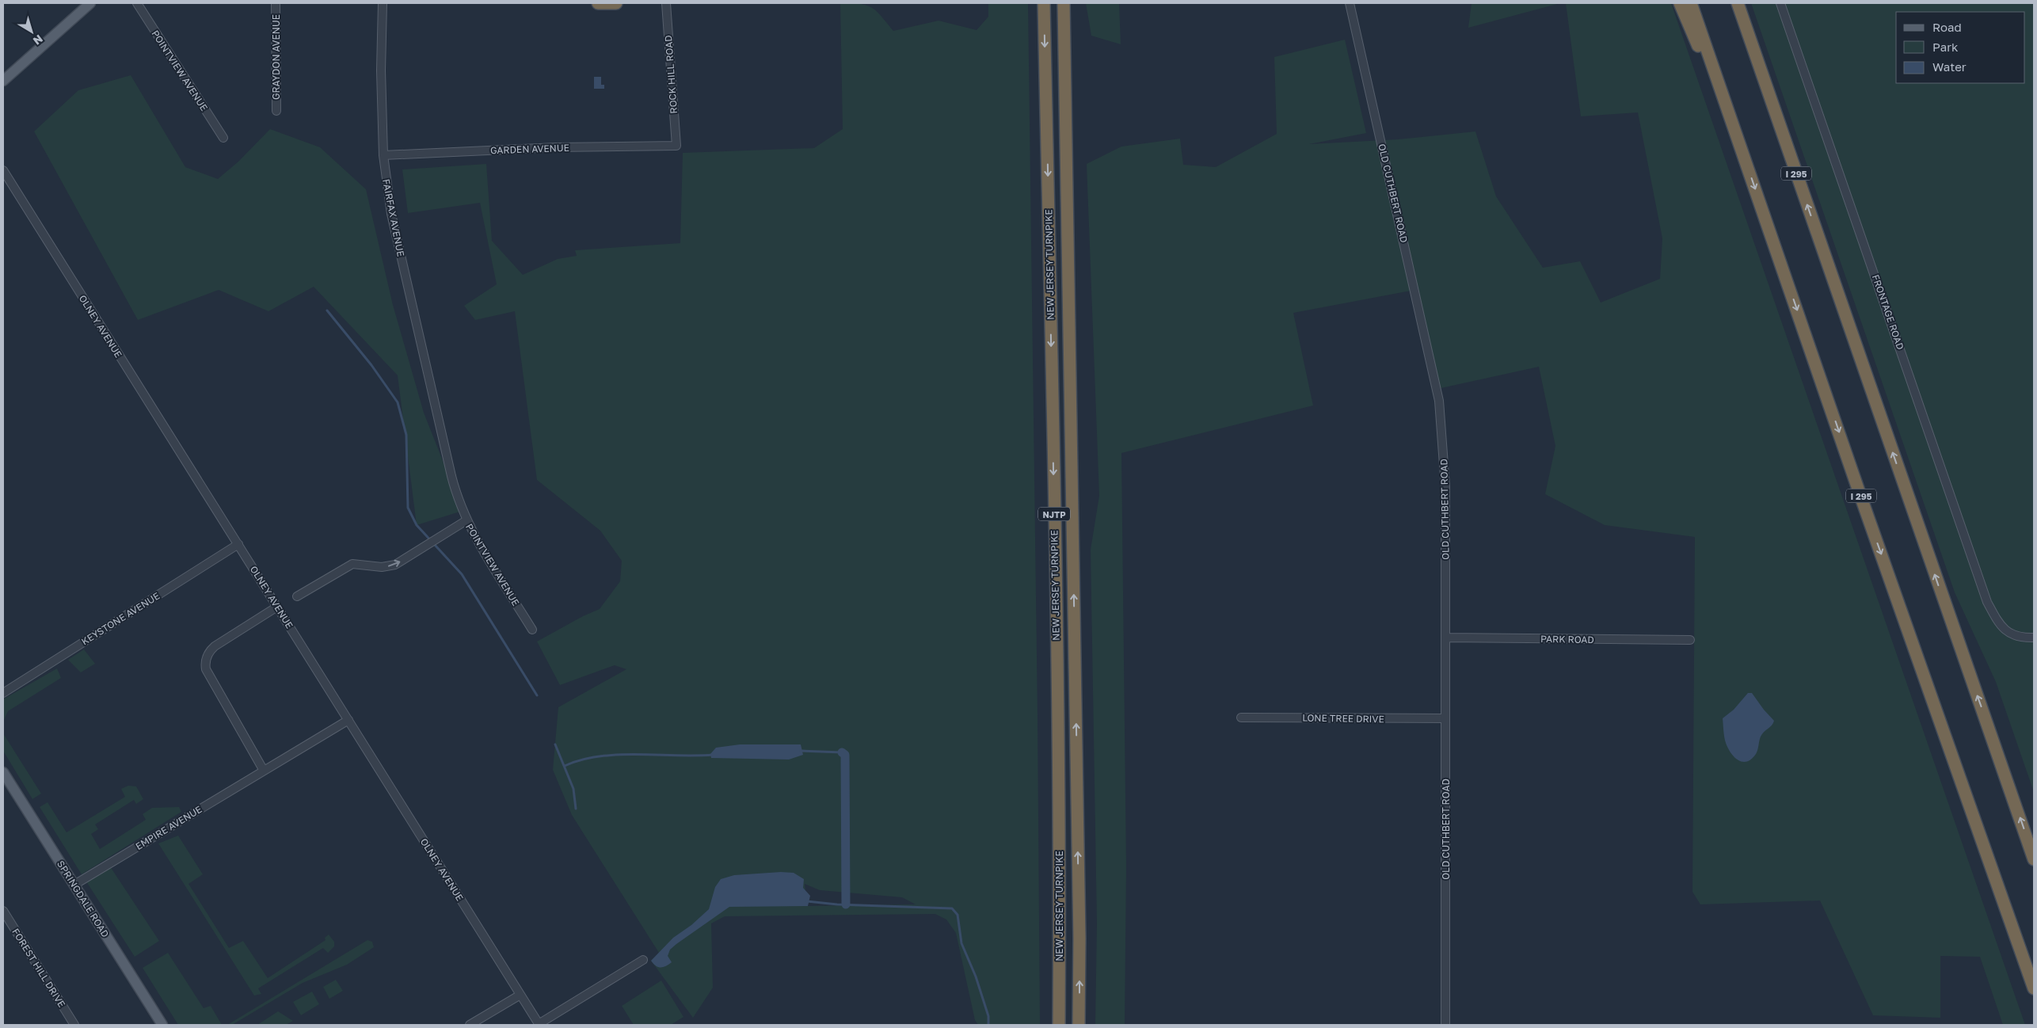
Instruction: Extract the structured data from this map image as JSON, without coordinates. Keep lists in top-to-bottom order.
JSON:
{
  "streets": {
    "highway": ["I 295", "NEW JERSEY TURNPIKE", "NJTP"],
    "main road": ["SPRINGDALE ROAD"],
    "street": [
      "GRAYDON AVENUE",
      "POINTVIEW AVENUE",
      "ROCK HILL ROAD",
      "GARDEN AVENUE",
      "OLD CUTHBERT ROAD",
      "FAIRFAX AVENUE",
      "FRONTAGE ROAD",
      "OLNEY AVENUE",
      "KEYSTONE AVENUE",
      "PARK ROAD",
      "LONE TREE DRIVE",
      "EMPIRE AVENUE",
      "FOREST HILL DRIVE"
    ]
  },
  "crossings": [
    ["POINTVIEW AVENUE", "FAIRFAX AVENUE"],
    ["ROCK HILL ROAD", "GARDEN AVENUE"],
    ["GARDEN AVENUE", "FAIRFAX AVENUE"],
    ["OLD CUTHBERT ROAD", "PARK ROAD"],
    ["OLD CUTHBERT ROAD", "LONE TREE DRIVE"],
    ["OLNEY AVENUE", "KEYSTONE AVENUE"],
    ["OLNEY AVENUE", "EMPIRE AVENUE"],
    ["EMPIRE AVENUE", "SPRINGDALE ROAD"]
  ],
  "legend": ["Road", "Park", "Water"],
  "north": "bottom right"
}
